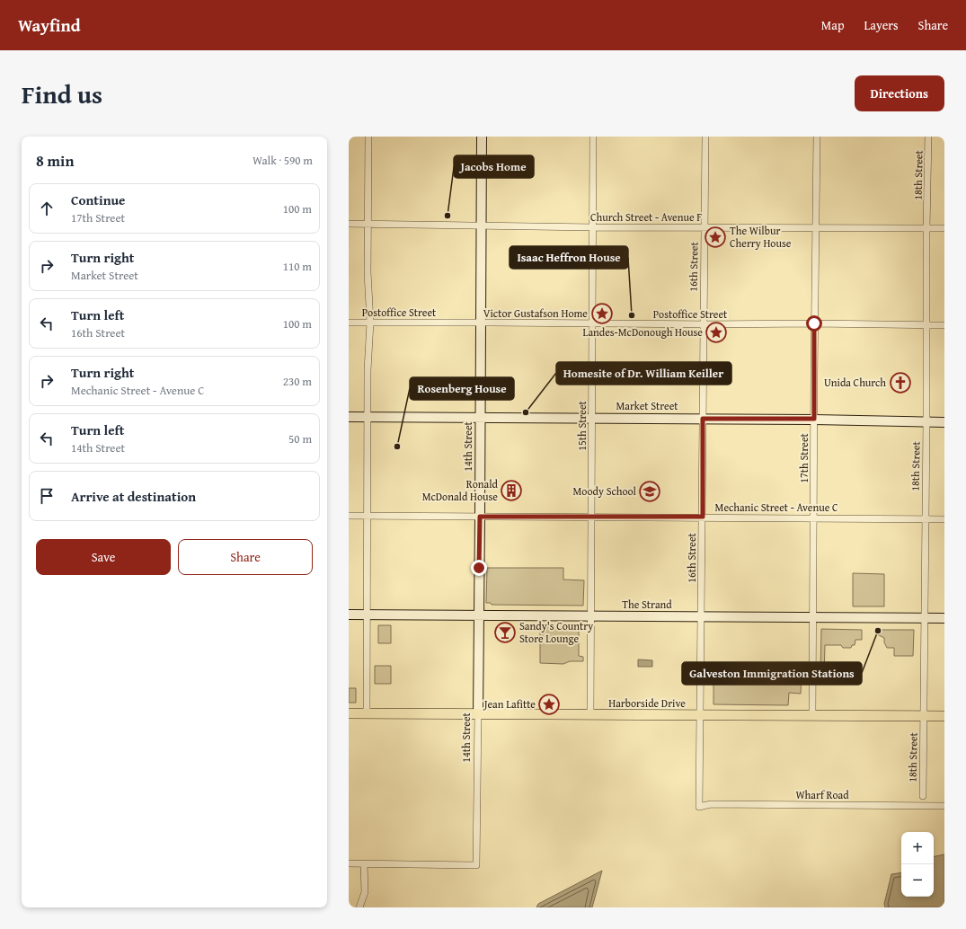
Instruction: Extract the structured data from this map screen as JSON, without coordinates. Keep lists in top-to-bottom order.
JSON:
{
  "streets": {
    "main road": [
      "Market Street",
      "14th Street",
      "The Strand",
      "Harborside Drive"
    ],
    "street": [
      "18th Street",
      "Church Street - Avenue F",
      "16th Street",
      "Postoffice Street",
      "15th Street",
      "17th Street",
      "Mechanic Street - Avenue C",
      "Wharf Road"
    ]
  },
  "crossings": [
    ["18th Street", "Church Street - Avenue F"],
    ["18th Street", "Postoffice Street"],
    ["18th Street", "Market Street"],
    ["18th Street", "Mechanic Street - Avenue C"],
    ["18th Street", "The Strand"],
    ["18th Street", "Harborside Drive"],
    ["Church Street - Avenue F", "16th Street"],
    ["Church Street - Avenue F", "15th Street"],
    ["Church Street - Avenue F", "14th Street"],
    ["Church Street - Avenue F", "17th Street"],
    ["16th Street", "Postoffice Street"],
    ["16th Street", "Market Street"],
    ["16th Street", "Mechanic Street - Avenue C"],
    ["16th Street", "The Strand"],
    ["16th Street", "Harborside Drive"],
    ["16th Street", "Wharf Road"],
    ["Postoffice Street", "15th Street"],
    ["Postoffice Street", "14th Street"],
    ["Postoffice Street", "17th Street"],
    ["Market Street", "15th Street"],
    ["Market Street", "14th Street"],
    ["Market Street", "17th Street"],
    ["15th Street", "Mechanic Street - Avenue C"],
    ["15th Street", "The Strand"],
    ["15th Street", "Harborside Drive"],
    ["14th Street", "Mechanic Street - Avenue C"],
    ["14th Street", "The Strand"],
    ["14th Street", "Harborside Drive"],
    ["17th Street", "Mechanic Street - Avenue C"],
    ["17th Street", "The Strand"],
    ["17th Street", "Harborside Drive"]
  ],
  "places": {
    "other": [
      "Jacobs Home",
      "Isaac Heffron House",
      "Homesite of Dr. William Keiller",
      "Rosenberg House",
      "Galveston Immigration Stations"
    ],
    "place": [
      "The Wilbur Cherry House",
      "Victor Gustafson Home",
      "Landes-McDonough House",
      "Jean Lafitte"
    ],
    "church": ["Unida Church"],
    "building": ["Ronald McDonald House"],
    "school or university": ["Moody School"],
    "bar": ["Sandy's Country Store Lounge"]
  },
  "page": {
    "header": "Wayfind",
    "nav": ["Map", "Layers", "Share"],
    "title": "Find us",
    "buttons": [
      "Directions",
      ["Save", "Share"]
    ],
    "heading": ["8 min", "Walk · 590 m"],
    "list": [
      ["Continue", "17th Street", "100 m"],
      ["Turn right", "Market Street", "110 m"],
      ["Turn left", "16th Street", "100 m"],
      ["Turn right", "Mechanic Street - Avenue C", "230 m"],
      ["Turn left", "14th Street", "50 m"],
      "Arrive at destination"
    ],
    "map_buttons": ["+", "−"]
  }
}
